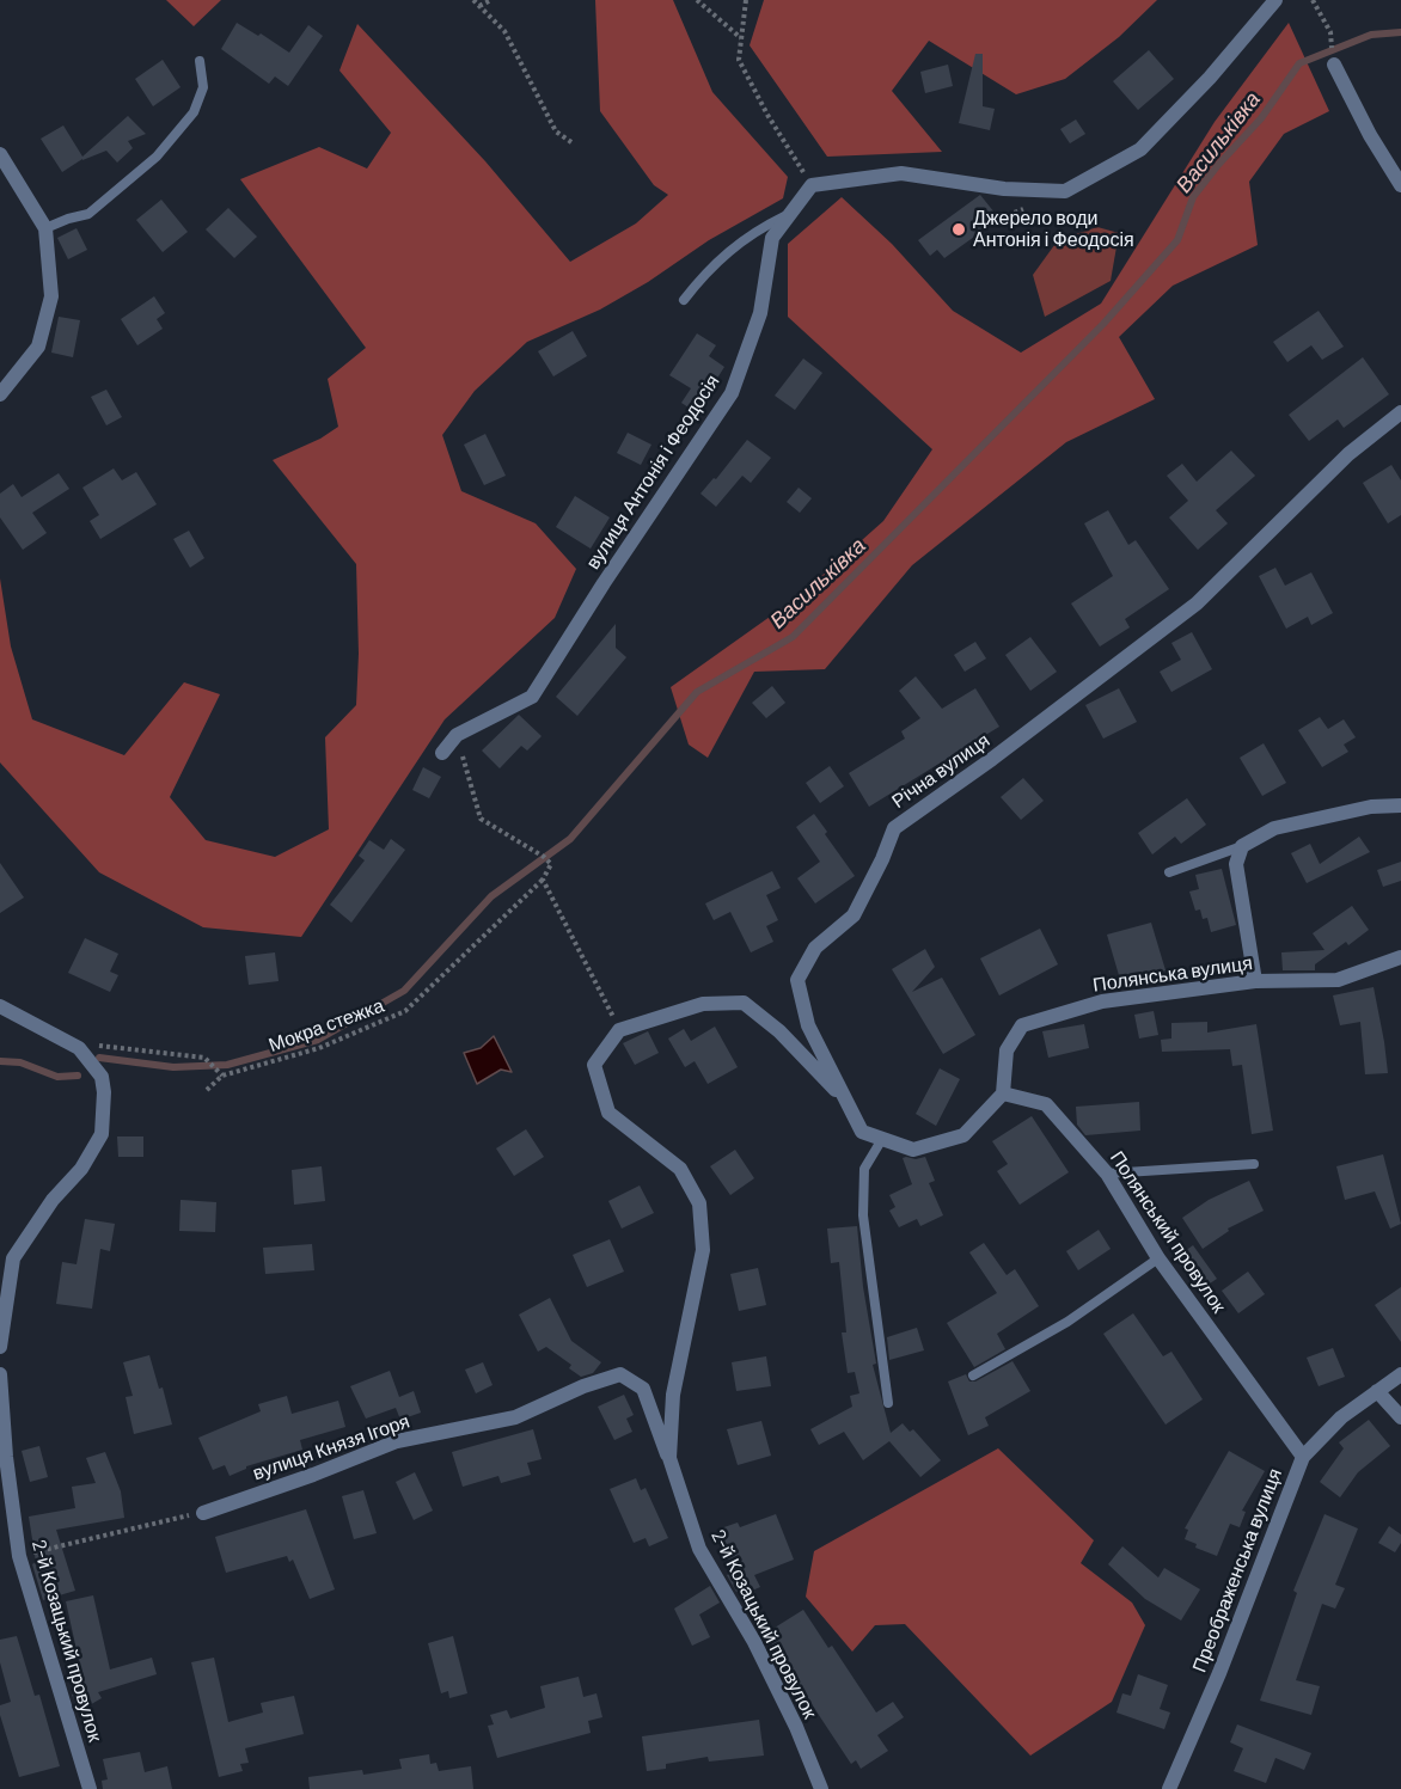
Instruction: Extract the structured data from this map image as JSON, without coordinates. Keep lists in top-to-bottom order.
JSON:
{
  "streets": {
    "street": [
      "вулиця Антонія і Феодосія",
      "Річна вулиця",
      "Полянська вулиця",
      "Полянський провулок",
      "вулиця Князя Ігоря",
      "Преображенська вулиця",
      "2-й Козацький провулок"
    ],
    "path": ["Мокра стежка"]
  },
  "crossings": [
    ["Річна вулиця", "Полянська вулиця"],
    ["Річна вулиця", "Полянський провулок"],
    ["Полянська вулиця", "Полянський провулок"],
    ["Полянський провулок", "Преображенська вулиця"],
    ["вулиця Князя Ігоря", "2-й Козацький провулок"]
  ],
  "water": ["Васильківка"],
  "places": ["Джерело води Антонія і Феодосія"]
}
